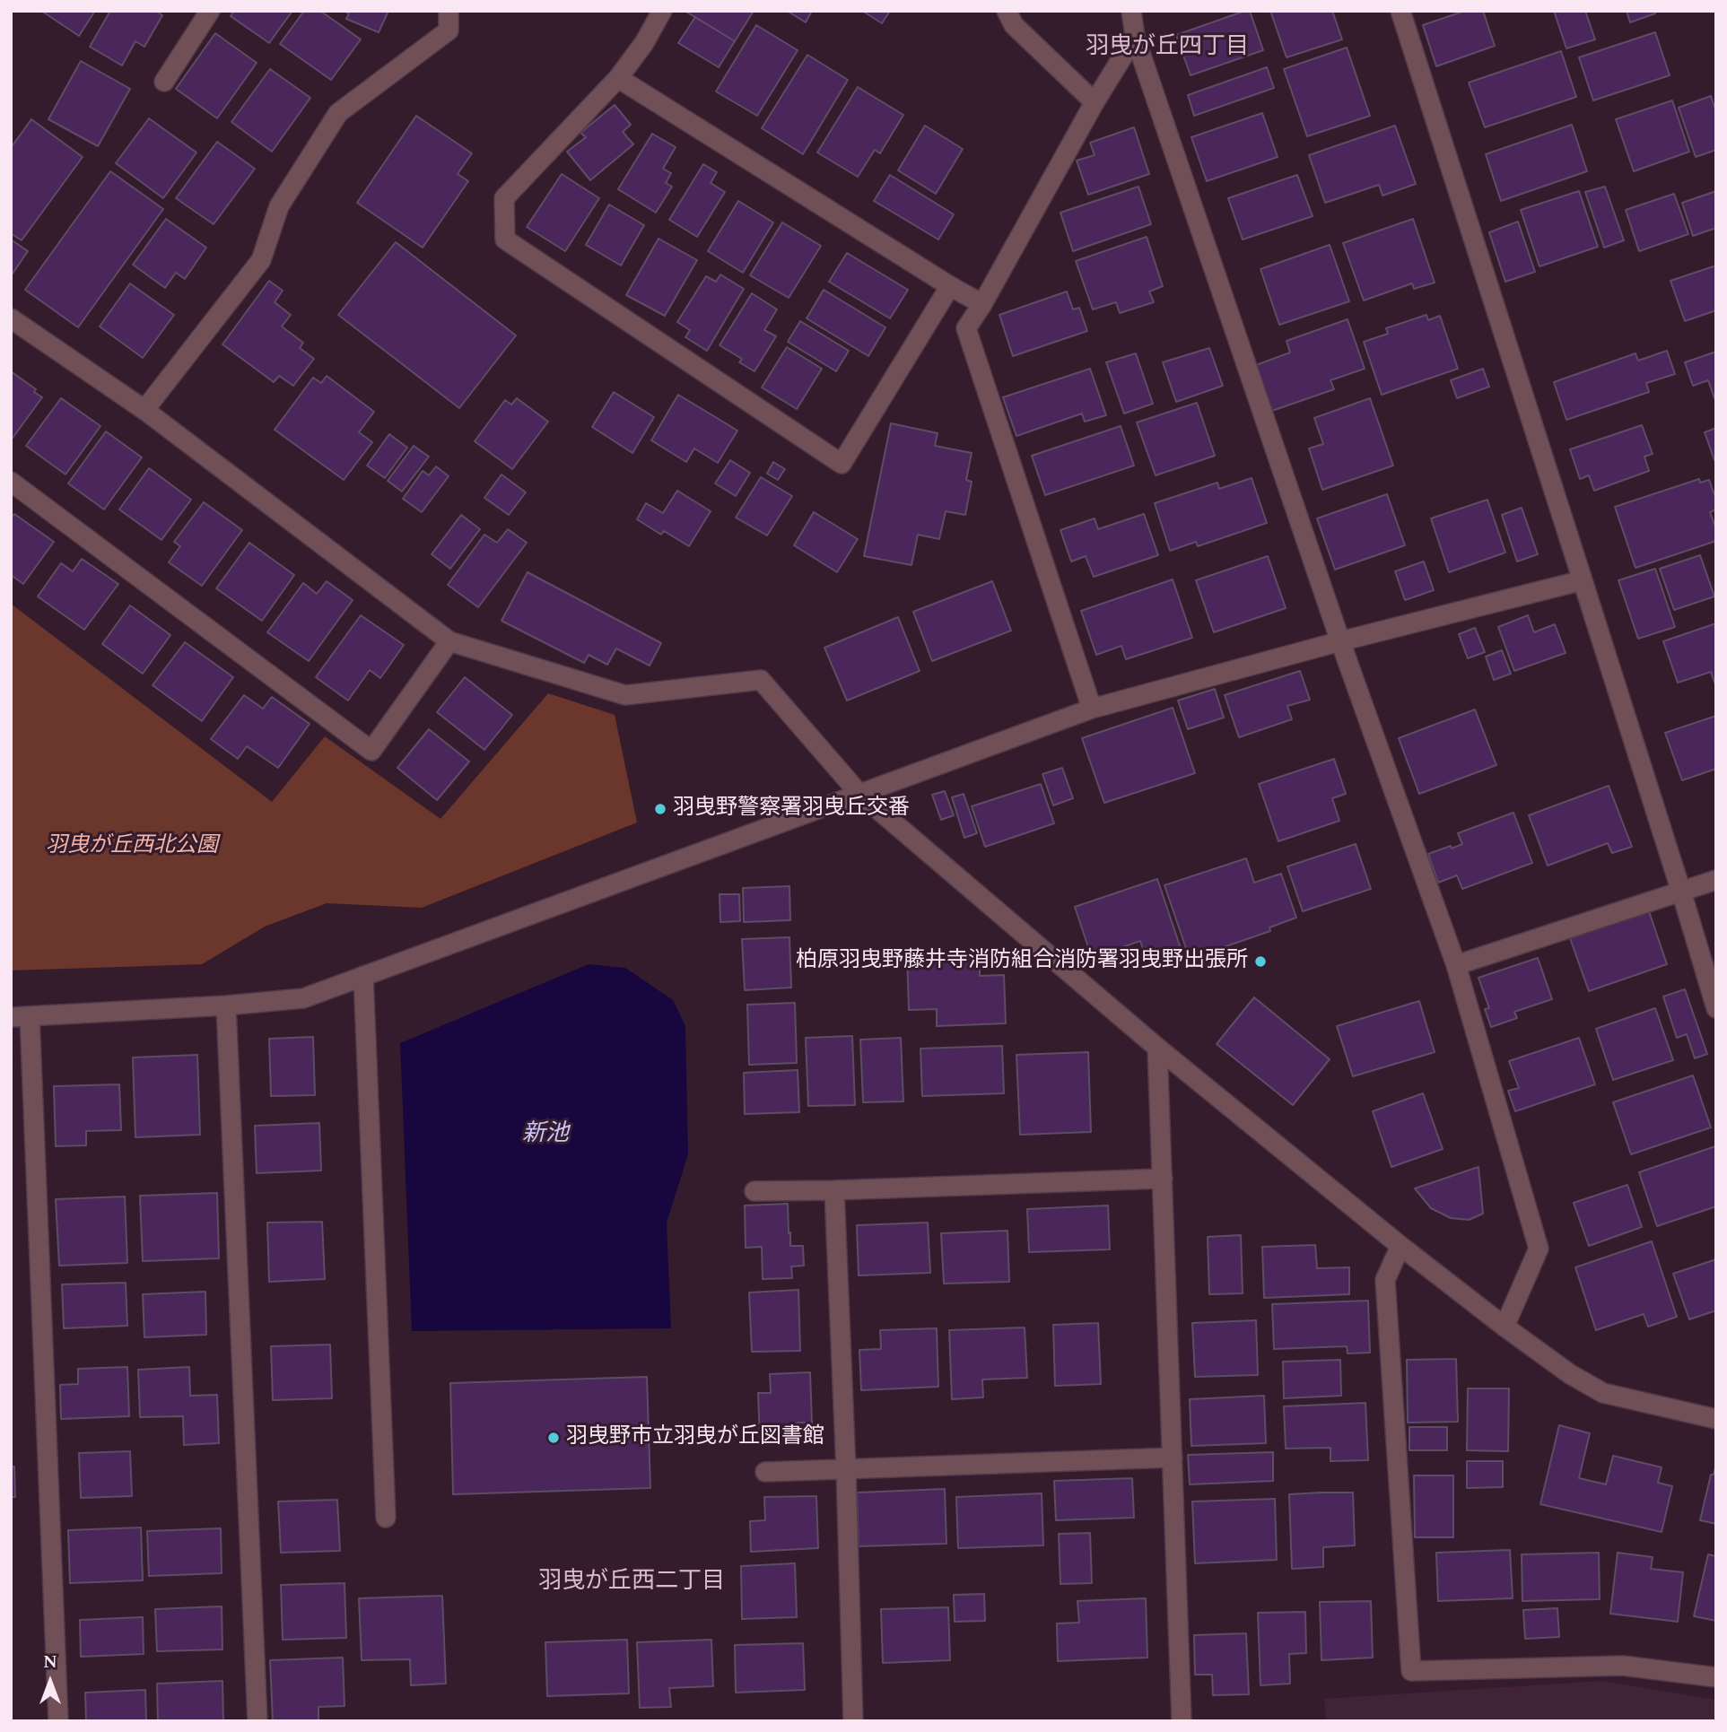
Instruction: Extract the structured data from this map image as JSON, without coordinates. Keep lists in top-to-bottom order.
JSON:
{
  "districts": ["羽曳が丘四丁目", "羽曳が丘西二丁目"],
  "water": ["新池"],
  "parks": ["羽曳が丘西北公園"],
  "places": ["羽曳野警察署羽曳丘交番", "柏原羽曳野藤井寺消防組合消防署羽曳野出張所", "羽曳野市立羽曳が丘図書館"],
  "north": "top"
}
